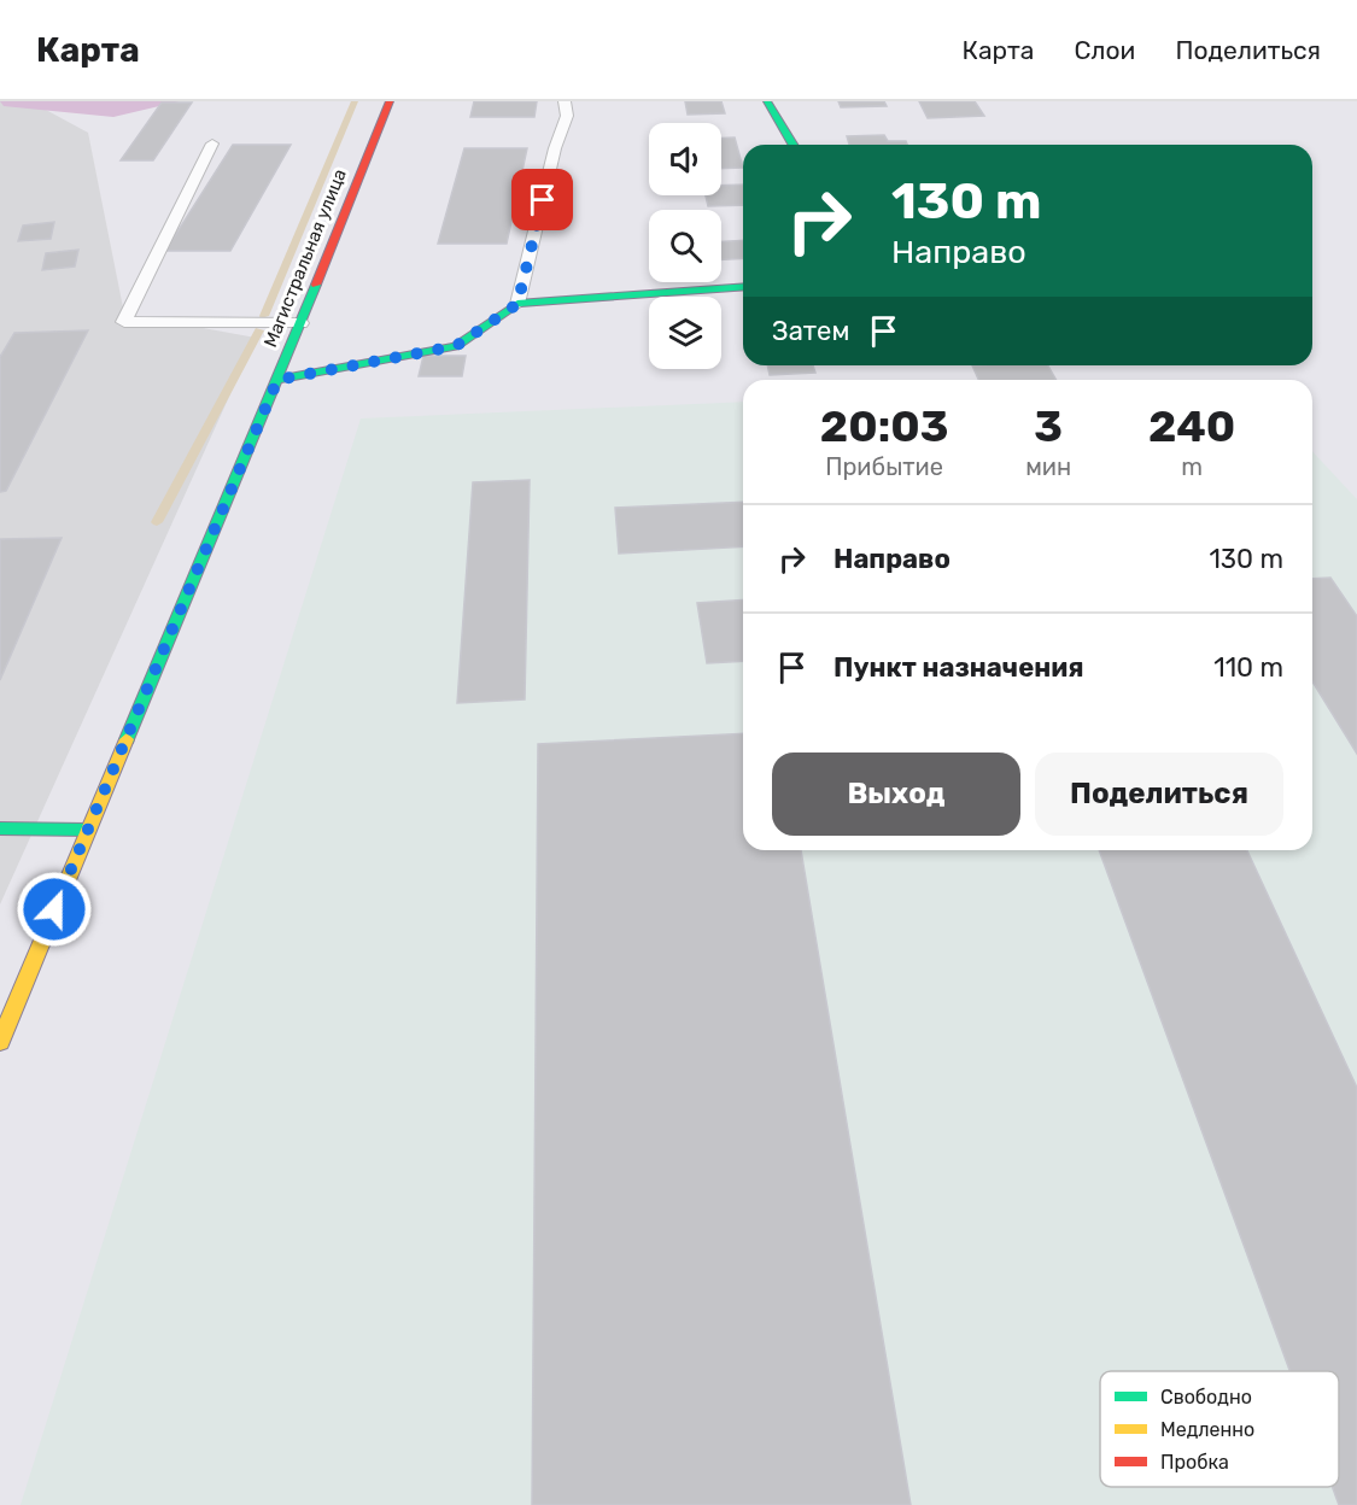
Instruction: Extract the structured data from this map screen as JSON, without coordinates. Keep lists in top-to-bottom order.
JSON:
{
  "streets": {
    "main road": ["Магистральная улица"]
  },
  "legend": ["Свободно", "Медленно", "Пробка"],
  "page": {
    "header": "Карта",
    "nav": ["Карта", "Слои", "Поделиться"],
    "turn": ["130 m", "Направо"],
    "then": "Затем",
    "eta": [
      "20:03",
      "Прибытие",
      "3",
      "мин",
      "240",
      "m"
    ],
    "list": [
      {
        "name": "Направо",
        "value": "130 m"
      },
      {
        "name": "Пункт назначения",
        "value": "110 m"
      }
    ],
    "buttons": ["Выход", "Поделиться"]
  }
}
